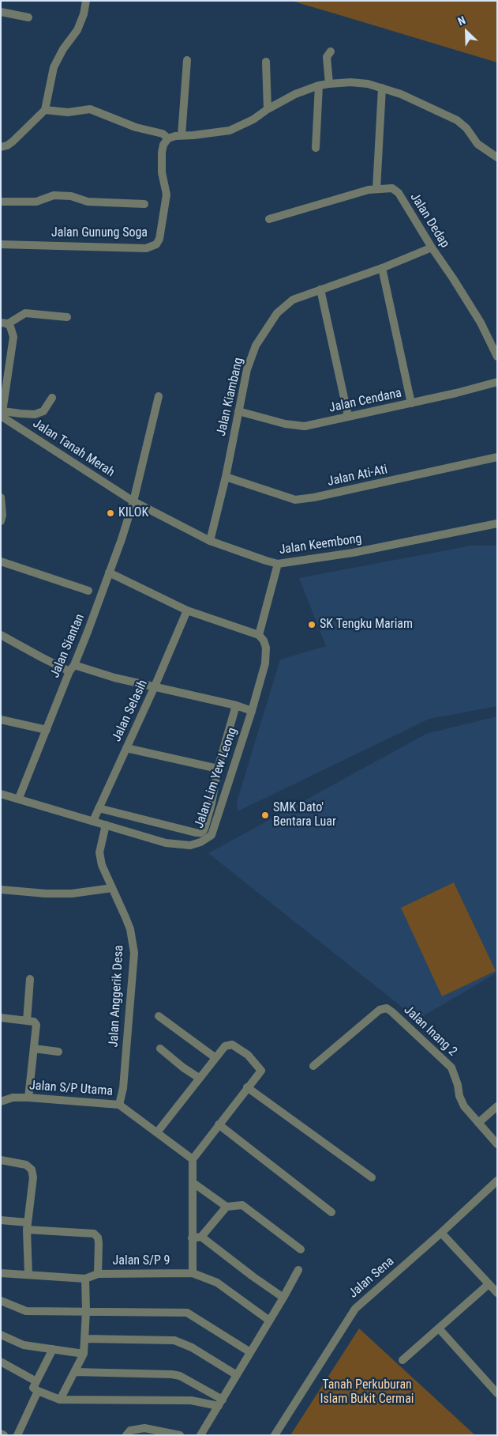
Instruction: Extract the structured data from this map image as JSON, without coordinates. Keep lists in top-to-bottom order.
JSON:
{
  "streets": {
    "street": [
      "Jalan Dedap",
      "Jalan Gunung Soga",
      "Jalan Kiambang",
      "Jalan Cendana",
      "Jalan Tanah Merah",
      "Jalan Ati-Ati",
      "Jalan Keembong",
      "Jalan Siantan",
      "Jalan Selasih",
      "Jalan Lim Yew Leong",
      "Jalan Anggerik Desa",
      "Jalan Inang 2",
      "Jalan S/P Utama",
      "Jalan S/P 9",
      "Jalan Sena"
    ]
  },
  "crossings": [
    ["Jalan Dedap", "Jalan Kiambang"],
    ["Jalan Kiambang", "Jalan Cendana"],
    ["Jalan Kiambang", "Jalan Ati-Ati"],
    ["Jalan Kiambang", "Jalan Keembong"],
    ["Jalan Tanah Merah", "Jalan Keembong"],
    ["Jalan Tanah Merah", "Jalan Siantan"],
    ["Jalan Keembong", "Jalan Siantan"],
    ["Jalan Siantan", "Jalan Lim Yew Leong"],
    ["Jalan Selasih", "Jalan Lim Yew Leong"],
    ["Jalan Lim Yew Leong", "Jalan Anggerik Desa"],
    ["Jalan Anggerik Desa", "Jalan S/P Utama"]
  ],
  "parks": ["Tanah Perkuburan Islam Bukit Cermai"],
  "places": ["KILOK", "SK Tengku Mariam", "SMK Dato' Bentara Luar"],
  "north": "top left"
}
